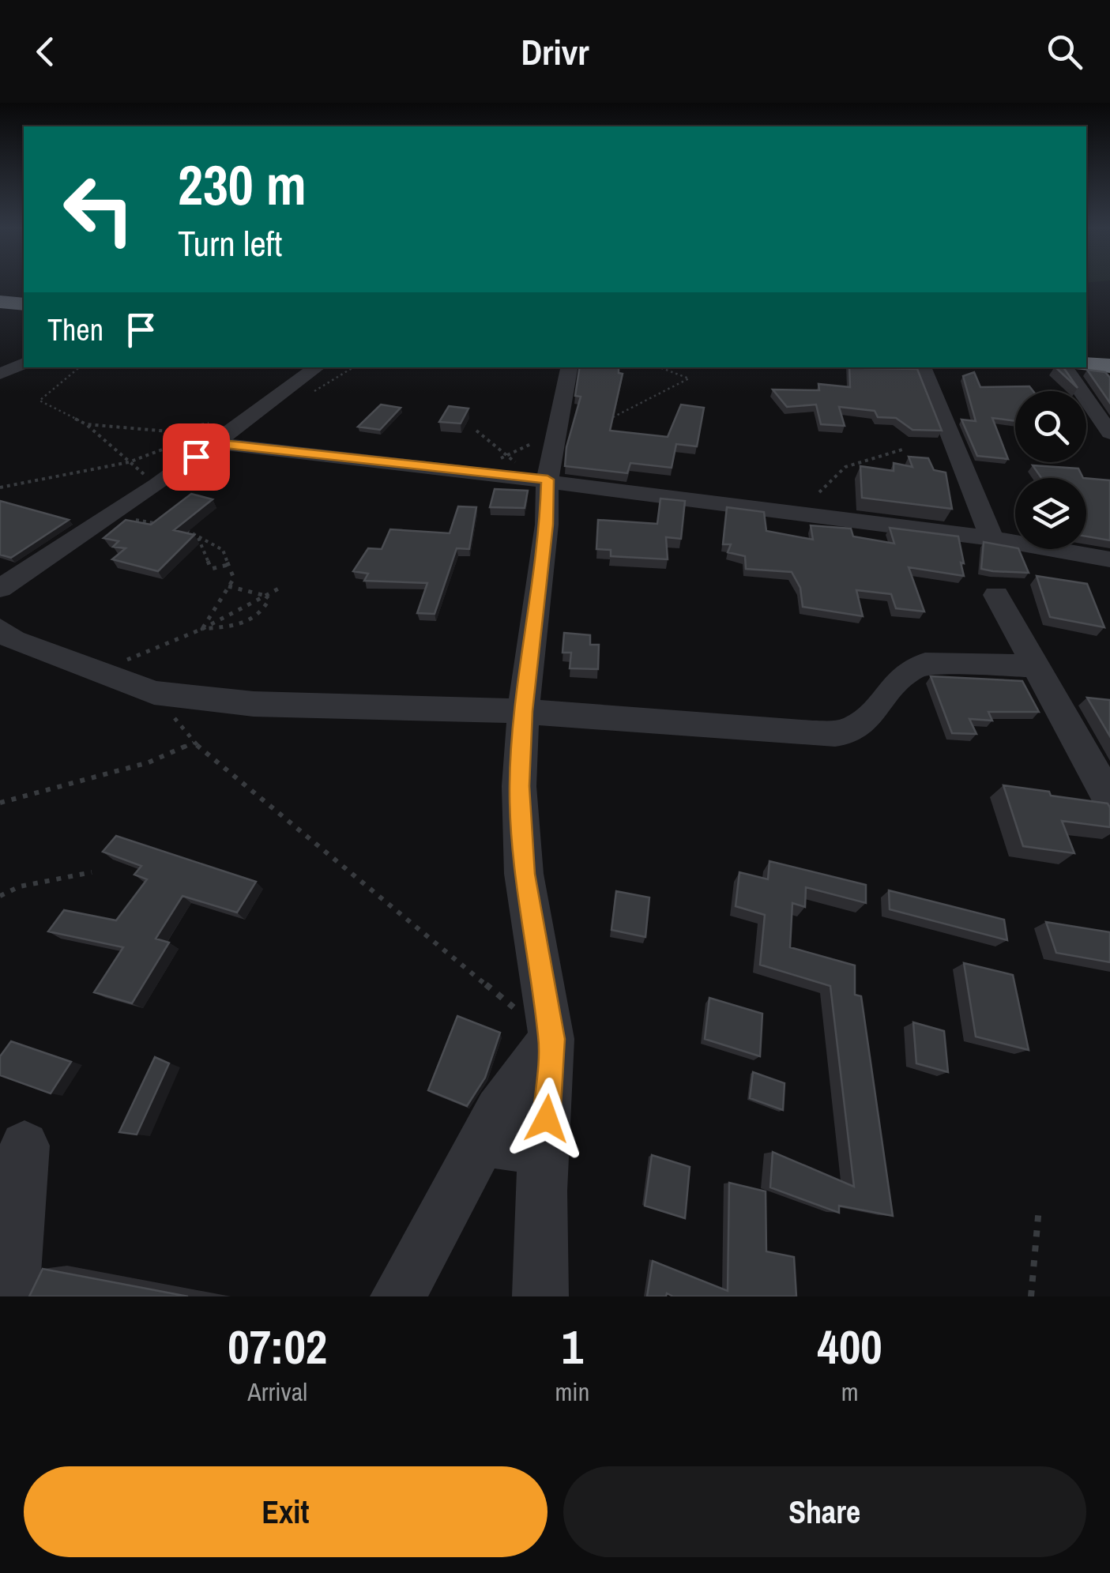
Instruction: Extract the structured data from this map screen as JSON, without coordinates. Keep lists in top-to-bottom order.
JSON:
{
  "page": {
    "header": "Drivr",
    "turn": ["230 m", "Turn left"],
    "then": "Then",
    "eta": [
      "07:02",
      "Arrival",
      "1",
      "min",
      "400",
      "m"
    ],
    "buttons": ["Exit", "Share"]
  }
}
